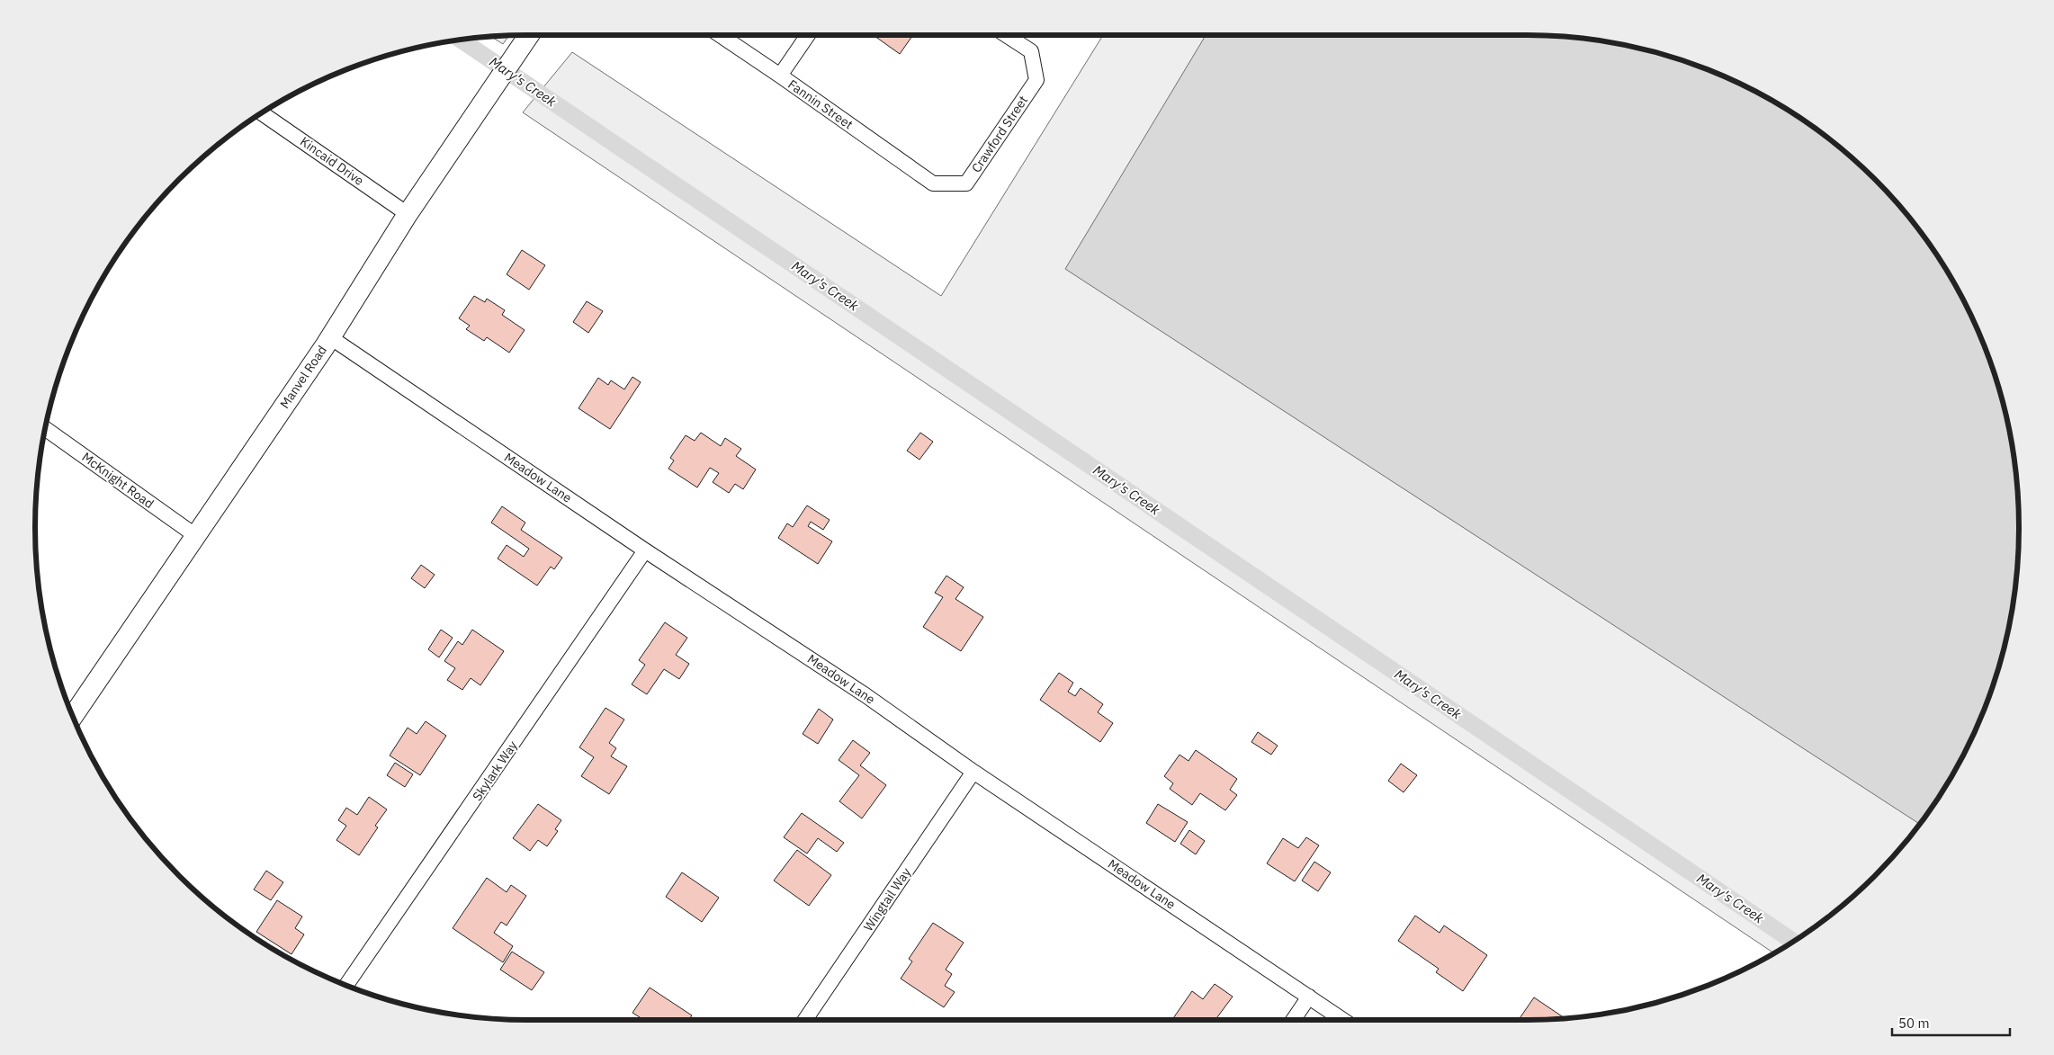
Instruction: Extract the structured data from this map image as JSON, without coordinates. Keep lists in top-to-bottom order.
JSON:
{
  "streets": {
    "main road": ["Manvel Road"],
    "street": [
      "Fannin Street",
      "Crawford Street",
      "Kincaid Drive",
      "Meadow Lane",
      "McKnight Road",
      "Skylark Way",
      "Wingtail Way"
    ]
  },
  "crossings": [
    ["Fannin Street", "Crawford Street"],
    ["Kincaid Drive", "Manvel Road"],
    ["Manvel Road", "Meadow Lane"],
    ["Manvel Road", "McKnight Road"],
    ["Meadow Lane", "Skylark Way"],
    ["Meadow Lane", "Wingtail Way"]
  ],
  "water": ["Mary's Creek"],
  "scale_bar": "50 m"
}
